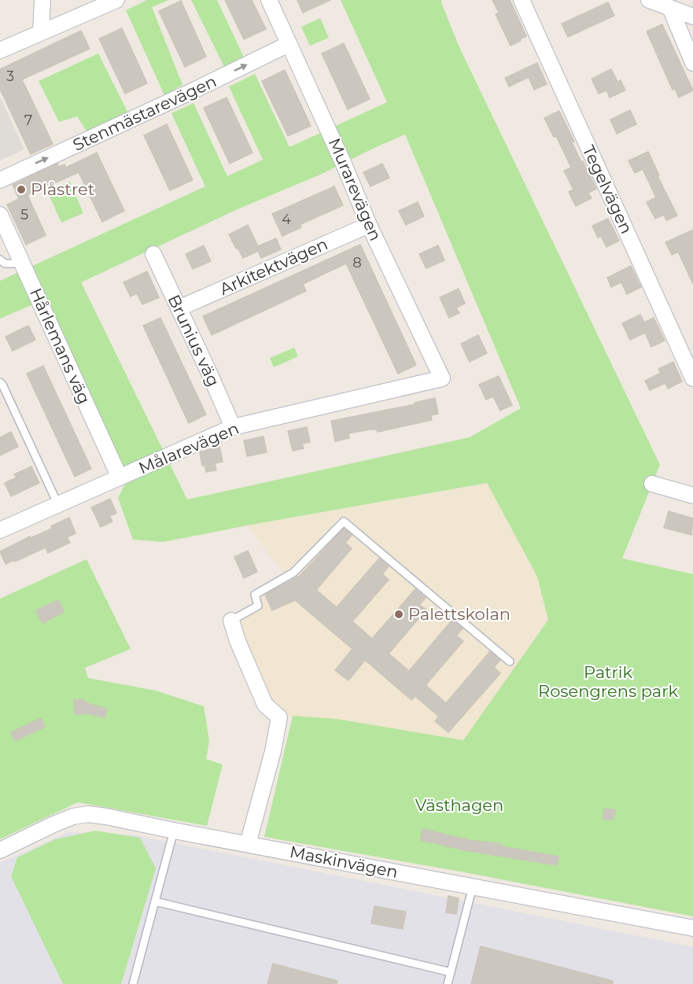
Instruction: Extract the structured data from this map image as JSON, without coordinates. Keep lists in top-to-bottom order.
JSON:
{
  "streets": {
    "street": [
      "Stenmästarevägen",
      "Murarevägen",
      "Tegelvägen",
      "Arkitektvägen",
      "Brunius väg",
      "Hårlemans väg",
      "Målarevägen",
      "Maskinvägen"
    ]
  },
  "crossings": [
    ["Stenmästarevägen", "Murarevägen"],
    ["Murarevägen", "Arkitektvägen"],
    ["Murarevägen", "Målarevägen"],
    ["Arkitektvägen", "Brunius väg"],
    ["Brunius väg", "Målarevägen"],
    ["Hårlemans väg", "Målarevägen"]
  ],
  "parks": ["Patrik Rosengrens park", "Västhagen"],
  "places": ["Plåstret", "Palettskolan"],
  "house_numbers": [
    "3",
    "7",
    "5",
    "4",
    "8"
  ]
}
